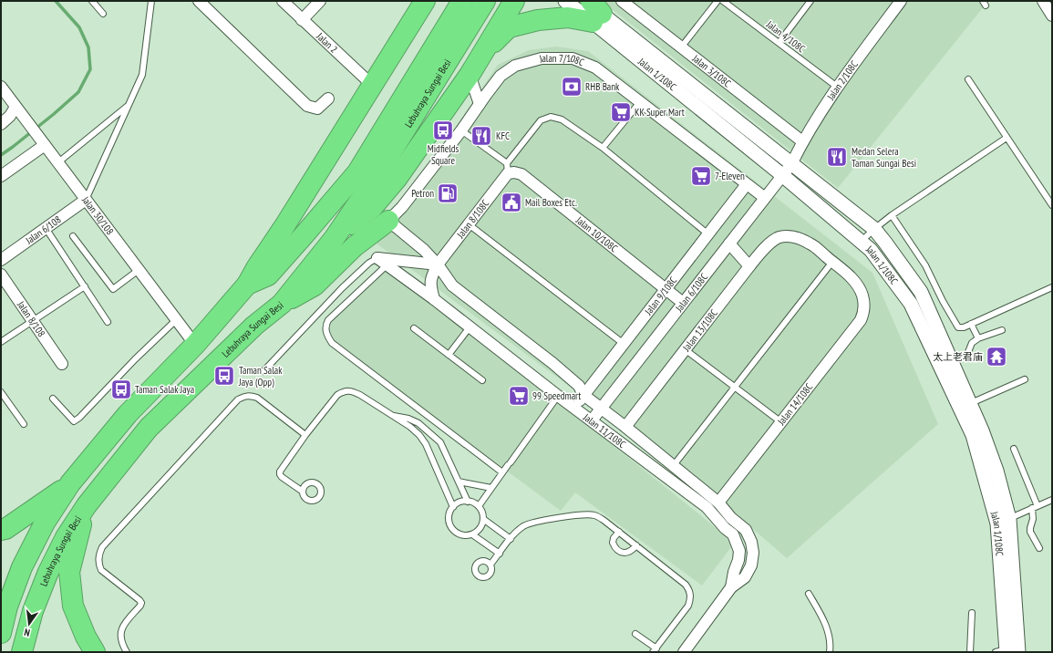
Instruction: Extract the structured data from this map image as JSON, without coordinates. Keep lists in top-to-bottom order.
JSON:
{
  "streets": {
    "highway": ["Lebuhraya Sungai Besi"],
    "street": [
      "Jalan 2",
      "Jalan 7/108C",
      "Jalan 3/108C",
      "Jalan 1/108C",
      "Jalan 2/108C",
      "Jalan 30/108",
      "Jalan 8/108C",
      "Jalan 6/108",
      "Jalan 10/108C",
      "Jalan 6/108C",
      "Jalan 9/108C",
      "Jalan 8/108",
      "Jalan 13/108C",
      "Jalan 14/108C",
      "Jalan 11/108C"
    ],
    "lane": ["Jalan 4/108C"]
  },
  "crossings": [
    ["Jalan 4/108C", "Jalan 2/108C"],
    ["Jalan 7/108C", "Jalan 6/108C"],
    ["Jalan 7/108C", "Jalan 9/108C"],
    ["Jalan 7/108C", "Jalan 11/108C"],
    ["Jalan 3/108C", "Jalan 2/108C"],
    ["Jalan 1/108C", "Jalan 2/108C"],
    ["Jalan 1/108C", "Jalan 6/108C"],
    ["Jalan 2/108C", "Jalan 6/108C"],
    ["Lebuhraya Sungai Besi", "Jalan 30/108"],
    ["Jalan 30/108", "Jalan 6/108"],
    ["Jalan 8/108C", "Jalan 10/108C"],
    ["Jalan 8/108C", "Jalan 11/108C"],
    ["Jalan 10/108C", "Jalan 6/108C"],
    ["Jalan 10/108C", "Jalan 9/108C"],
    ["Jalan 6/108C", "Jalan 11/108C"],
    ["Jalan 9/108C", "Jalan 11/108C"],
    ["Jalan 13/108C", "Jalan 14/108C"],
    ["Jalan 13/108C", "Jalan 11/108C"],
    ["Jalan 14/108C", "Jalan 11/108C"]
  ],
  "places": {
    "bank": ["RHB Bank"],
    "supermarket": ["KK Super Mart", "7-Eleven", "99 Speedmart"],
    "bus stop": ["Midfields Square", "Taman Salak Jaya (Opp)", "Taman Salak Jaya"],
    "restaurant": ["KFC", "Medan Selera Taman Sungai Besi"],
    "fuel station": ["Petron"],
    "public building": ["Mail Boxes Etc."],
    "temple": ["太上老君庙"]
  },
  "north": "bottom"
}
